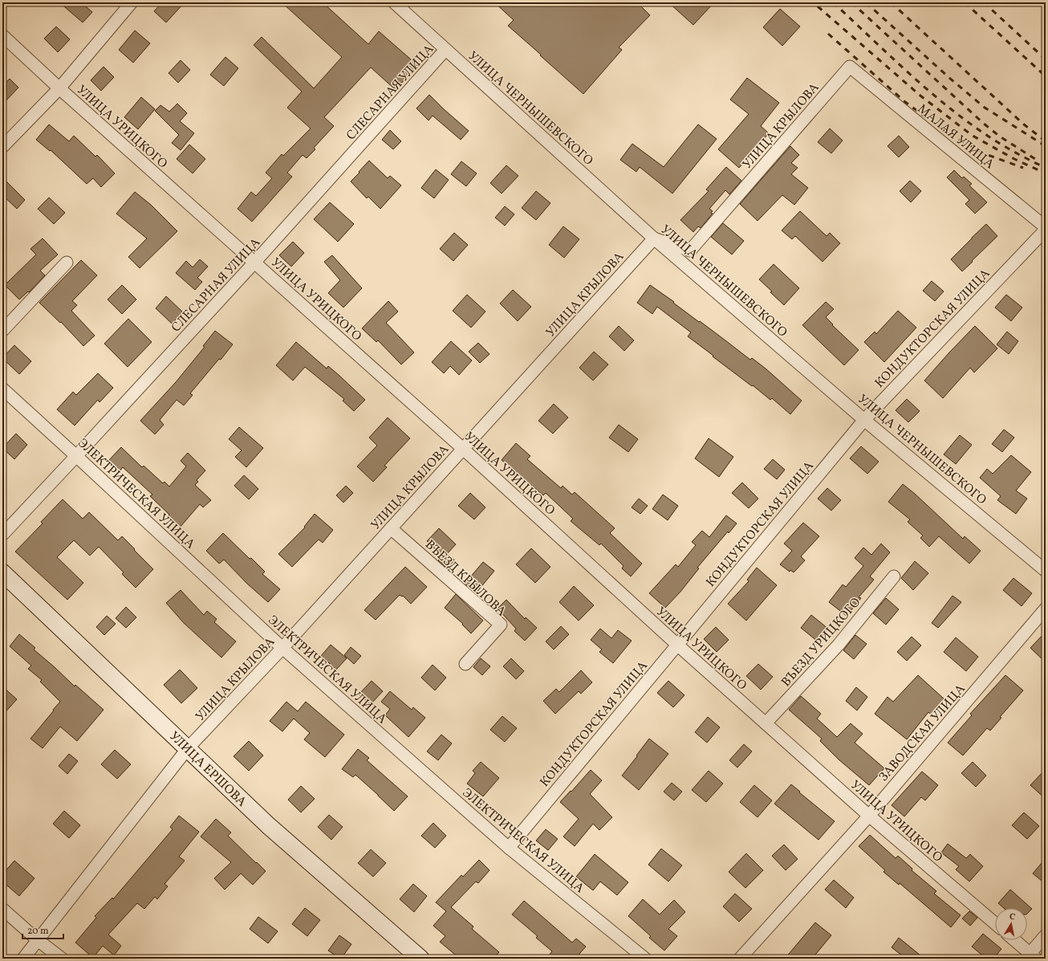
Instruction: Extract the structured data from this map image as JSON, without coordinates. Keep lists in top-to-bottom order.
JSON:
{
  "streets": {
    "street": [
      "СЛЕСАРНАЯ УЛИЦА",
      "УЛИЦА ЧЕРНЫШЕВСКОГО",
      "УЛИЦА КРЫЛОВА",
      "УЛИЦА УРИЦКОГО",
      "МАЛАЯ УЛИЦА",
      "КОНДУКТОРСКАЯ УЛИЦА",
      "ЭЛЕКТРИЧЕСКАЯ УЛИЦА",
      "ВЪЕЗД КРЫЛОВА",
      "ВЪЕЗД УРИЦКОГО",
      "ЗАВОДСКАЯ УЛИЦА",
      "УЛИЦА ЕРШОВА"
    ]
  },
  "crossings": [
    ["СЛЕСАРНАЯ УЛИЦА", "УЛИЦА ЧЕРНЫШЕВСКОГО"],
    ["СЛЕСАРНАЯ УЛИЦА", "УЛИЦА УРИЦКОГО"],
    ["СЛЕСАРНАЯ УЛИЦА", "ЭЛЕКТРИЧЕСКАЯ УЛИЦА"],
    ["УЛИЦА ЧЕРНЫШЕВСКОГО", "УЛИЦА КРЫЛОВА"],
    ["УЛИЦА ЧЕРНЫШЕВСКОГО", "КОНДУКТОРСКАЯ УЛИЦА"],
    ["УЛИЦА КРЫЛОВА", "УЛИЦА УРИЦКОГО"],
    ["УЛИЦА КРЫЛОВА", "МАЛАЯ УЛИЦА"],
    ["УЛИЦА КРЫЛОВА", "ЭЛЕКТРИЧЕСКАЯ УЛИЦА"],
    ["УЛИЦА КРЫЛОВА", "ВЪЕЗД КРЫЛОВА"],
    ["УЛИЦА КРЫЛОВА", "УЛИЦА ЕРШОВА"],
    ["УЛИЦА УРИЦКОГО", "КОНДУКТОРСКАЯ УЛИЦА"],
    ["УЛИЦА УРИЦКОГО", "ВЪЕЗД УРИЦКОГО"],
    ["УЛИЦА УРИЦКОГО", "ЗАВОДСКАЯ УЛИЦА"],
    ["МАЛАЯ УЛИЦА", "КОНДУКТОРСКАЯ УЛИЦА"],
    ["КОНДУКТОРСКАЯ УЛИЦА", "ЭЛЕКТРИЧЕСКАЯ УЛИЦА"]
  ],
  "scale_bar": "20 m",
  "north": "top"
}
